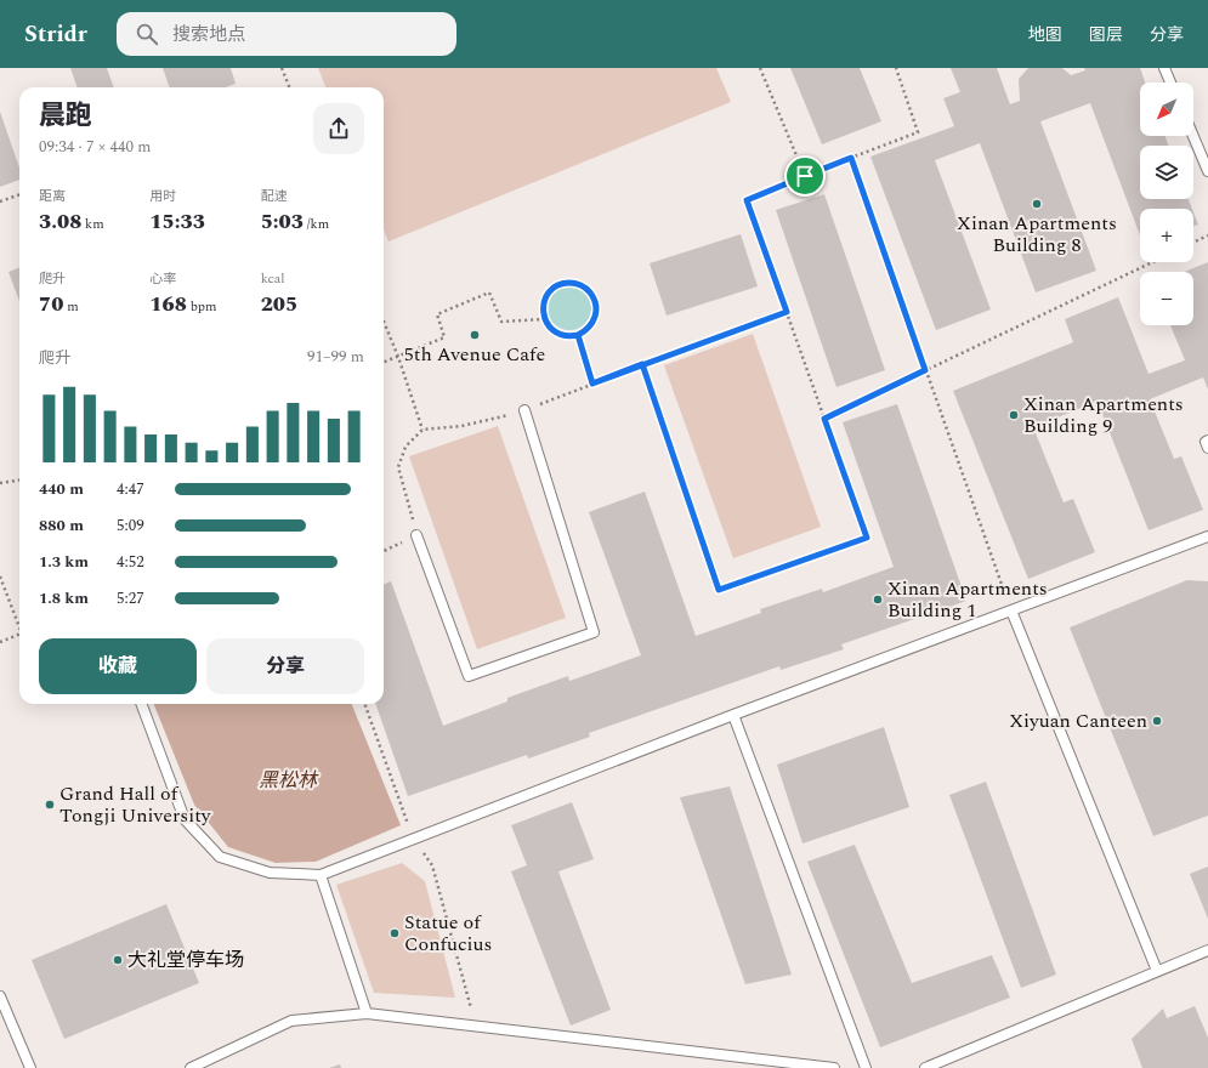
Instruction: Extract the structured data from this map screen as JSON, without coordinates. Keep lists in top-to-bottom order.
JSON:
{
  "parks": ["黑松林"],
  "places": [
    "Xinan Apartments Building 8",
    "5th Avenue Cafe",
    "Xinan Apartments Building 9",
    "Xinan Apartments Building 1",
    "Xiyuan Canteen",
    "Grand Hall of Tongji University",
    "Statue of Confucius",
    "大礼堂停车场"
  ],
  "north": "bottom left",
  "page": {
    "header": "Stridr",
    "search": "搜索地点",
    "nav": ["地图", "图层", "分享"],
    "map_buttons": ["+", "−"],
    "heading": ["晨跑", "09:34 · 7 × 440 m"],
    "stats": [
      ["距离", "3.08 km"],
      ["用时", "15:33"],
      ["配速", "5:03 /km"],
      ["爬升", "70 m"],
      ["心率", "168 bpm"],
      ["kcal", "205"]
    ],
    "chart": ["爬升", "91–99 m"],
    "list": [
      {
        "name": "440 m",
        "note": "4:47"
      },
      {
        "name": "880 m",
        "note": "5:09"
      },
      {
        "name": "1.3 km",
        "note": "4:52"
      },
      {
        "name": "1.8 km",
        "note": "5:27"
      }
    ],
    "buttons": ["收藏", "分享"]
  }
}
